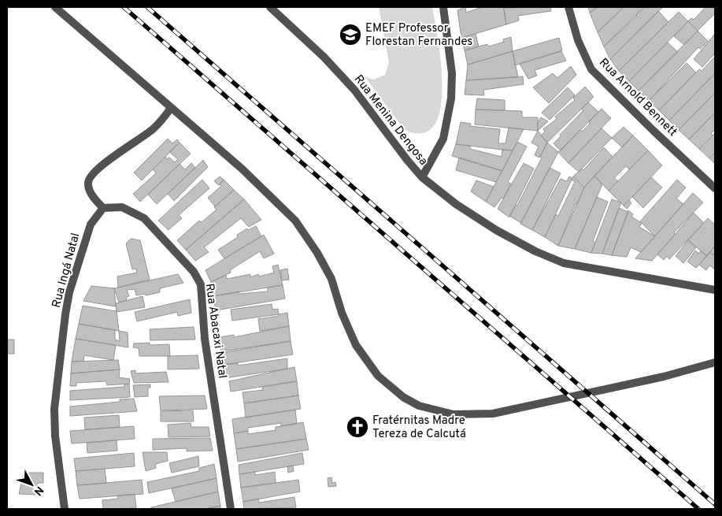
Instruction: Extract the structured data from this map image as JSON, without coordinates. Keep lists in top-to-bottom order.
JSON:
{
  "streets": {
    "street": [
      "Rua Arnold Bennett",
      "Rua Menina Dengosa",
      "Rua Ingá Natal",
      "Rua Abacaxi Natal"
    ]
  },
  "crossings": [
    ["Rua Ingá Natal", "Rua Abacaxi Natal"]
  ],
  "places": {
    "school or university": ["EMEF Professor Florestan Fernandes"],
    "church": ["Fratérnitas Madre Tereza de Calcutá"]
  },
  "north": "bottom right"
}
